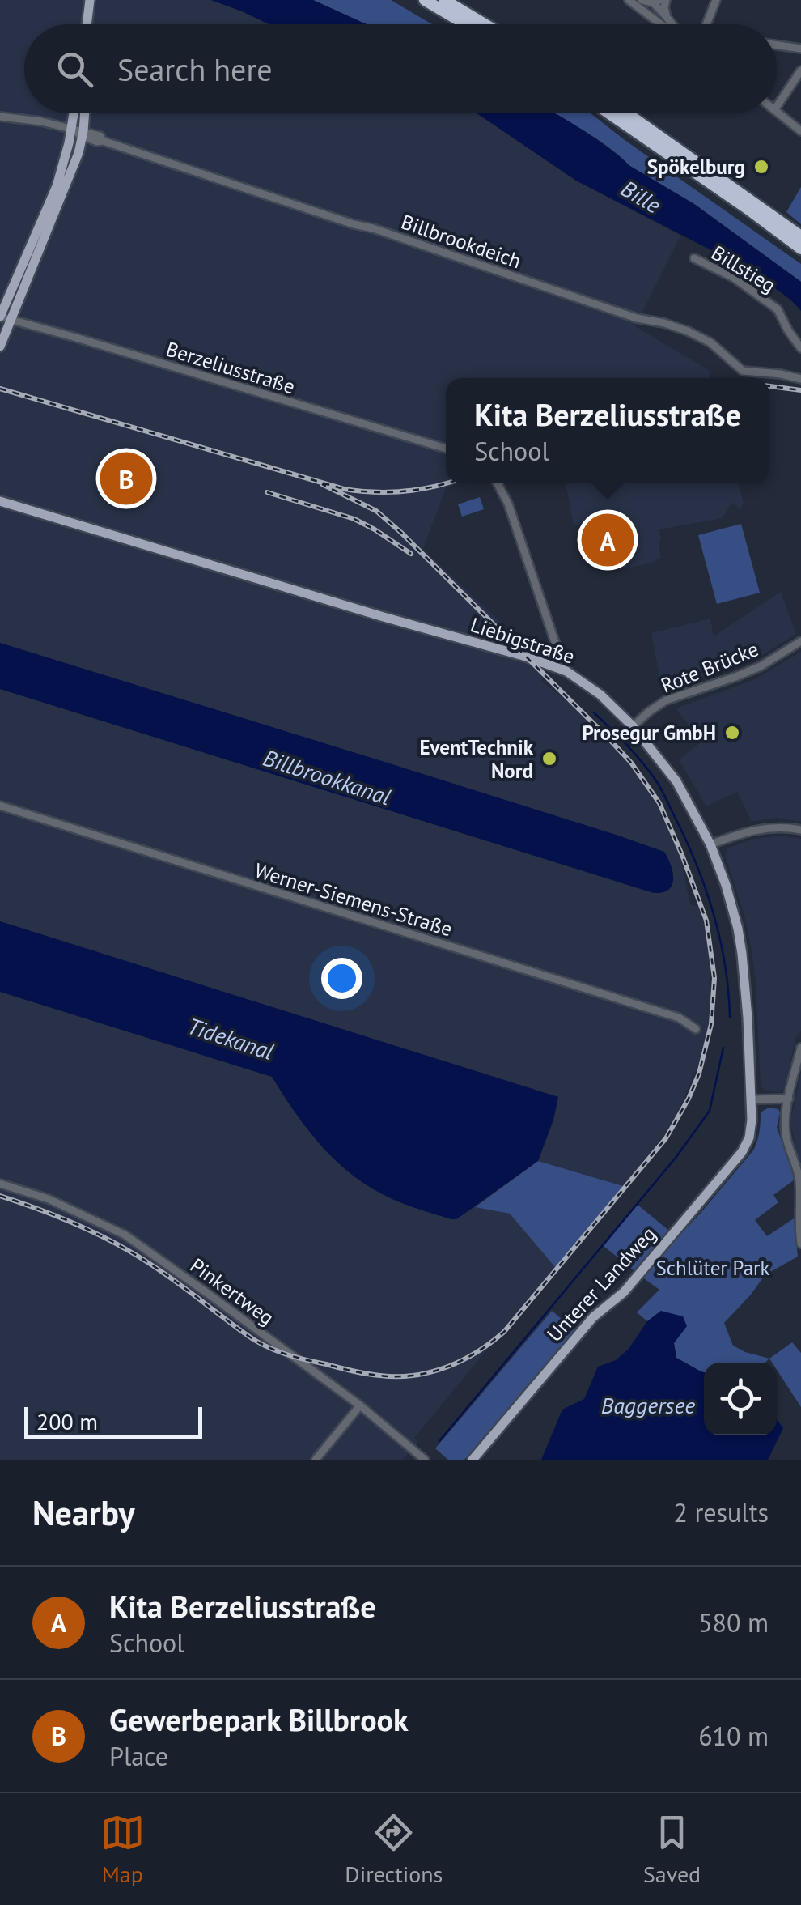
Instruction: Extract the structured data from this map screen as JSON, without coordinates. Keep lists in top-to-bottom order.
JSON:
{
  "streets": {
    "main road": ["Liebigstraße", "Unterer Landweg"],
    "street": [
      "Billbrookdeich",
      "Billstieg",
      "Berzeliusstraße",
      "Rote Brücke",
      "Werner-Siemens-Straße",
      "Pinkertweg"
    ]
  },
  "crossings": [
    ["Liebigstraße", "Rote Brücke"],
    ["Liebigstraße", "Unterer Landweg"]
  ],
  "water": [
    "Bille",
    "Billbrookkanal",
    "Tidekanal",
    "Baggersee"
  ],
  "parks": ["Schlüter Park"],
  "places": ["Spökelburg", "Prosegur GmbH", "EventTechnik Nord"],
  "scale_bar": "200 m",
  "page": {
    "search": "Search here",
    "popup": ["Kita Berzeliusstraße", "School"],
    "pins": ["B", "A"],
    "scale": "200 m",
    "heading": ["Nearby", "2 results"],
    "list": [
      {
        "mark": "A",
        "name": "Kita Berzeliusstraße",
        "note": "School",
        "value": "580 m"
      },
      {
        "mark": "B",
        "name": "Gewerbepark Billbrook",
        "note": "Place",
        "value": "610 m"
      }
    ],
    "nav": ["Map", "Directions", "Saved"]
  }
}
